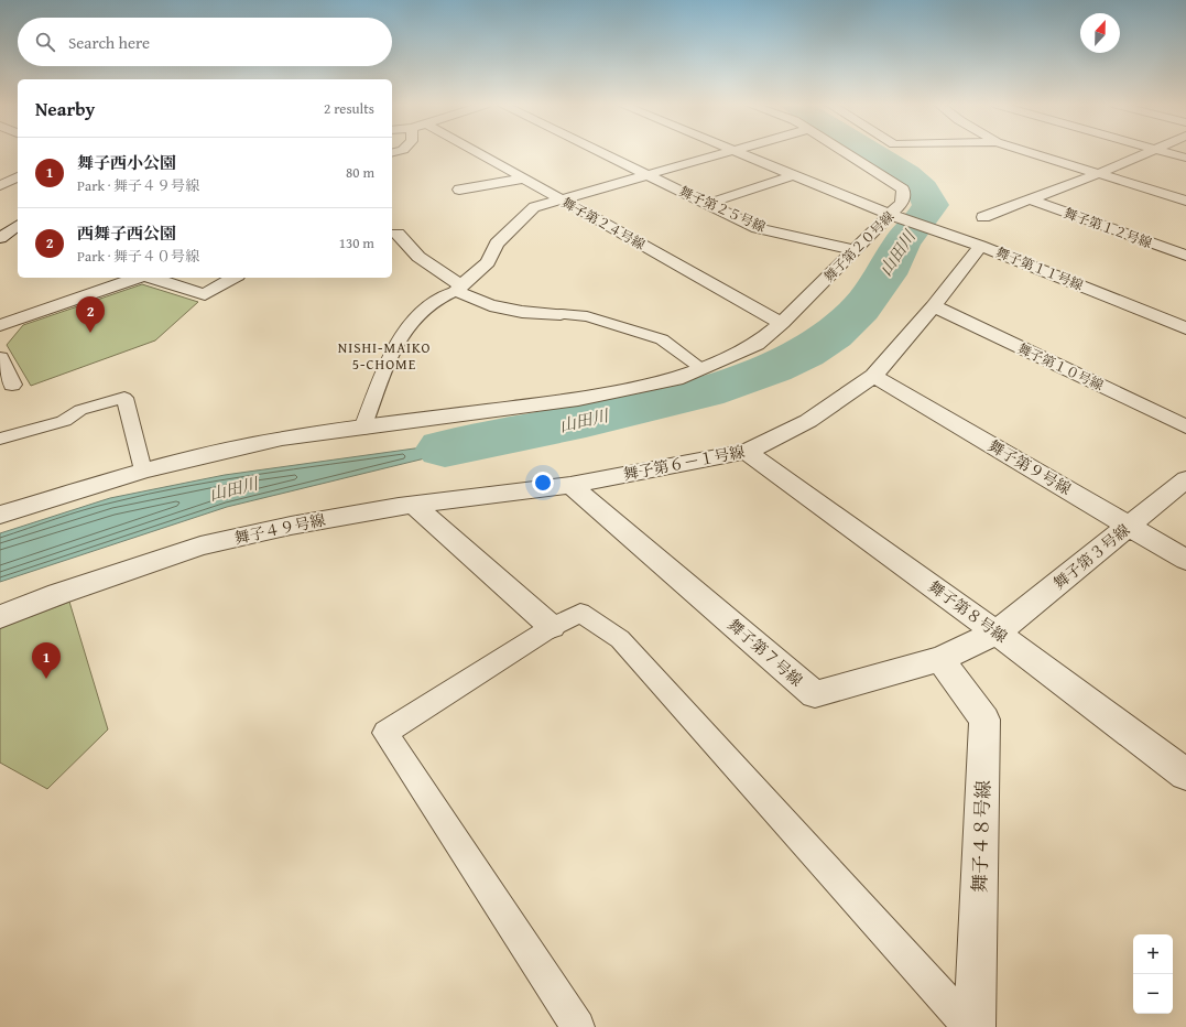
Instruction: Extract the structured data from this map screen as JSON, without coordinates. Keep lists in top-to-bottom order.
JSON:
{
  "streets": {
    "street": [
      "舞子第２５号線",
      "舞子第２４号線",
      "舞子第１２号線",
      "舞子第２０号線",
      "舞子第１１号線",
      "舞子第１０号線",
      "舞子第６－１号線",
      "舞子第９号線",
      "舞子４９号線",
      "舞子第３号線",
      "舞子第８号線",
      "舞子第７号線",
      "舞子４８号線"
    ]
  },
  "crossings": [
    ["舞子第２５号線", "舞子第２０号線"],
    ["舞子第２４号線", "舞子第２０号線"],
    ["舞子第２０号線", "舞子第１１号線"],
    ["舞子第１１号線", "舞子第６－１号線"],
    ["舞子第１０号線", "舞子第６－１号線"],
    ["舞子第６－１号線", "舞子第９号線"],
    ["舞子第６－１号線", "舞子４９号線"],
    ["舞子第６－１号線", "舞子第８号線"],
    ["舞子第６－１号線", "舞子第７号線"],
    ["舞子第９号線", "舞子第３号線"],
    ["舞子４９号線", "舞子第７号線"],
    ["舞子第３号線", "舞子第８号線"],
    ["舞子第３号線", "舞子第７号線"],
    ["舞子第８号線", "舞子第７号線"],
    ["舞子第７号線", "舞子４８号線"]
  ],
  "districts": ["NISHI-MAIKO 5-CHOME"],
  "water": ["山田川"],
  "north": "top",
  "page": {
    "search": "Search here",
    "heading": ["Nearby", "2 results"],
    "list": [
      {
        "mark": "1",
        "name": "舞子西小公園",
        "note": "Park · 舞子４９号線",
        "value": "80 m"
      },
      {
        "mark": "2",
        "name": "西舞子西公園",
        "note": "Park · 舞子４０号線",
        "value": "130 m"
      }
    ],
    "pins": ["2", "1"],
    "map_buttons": ["+", "−"]
  }
}
